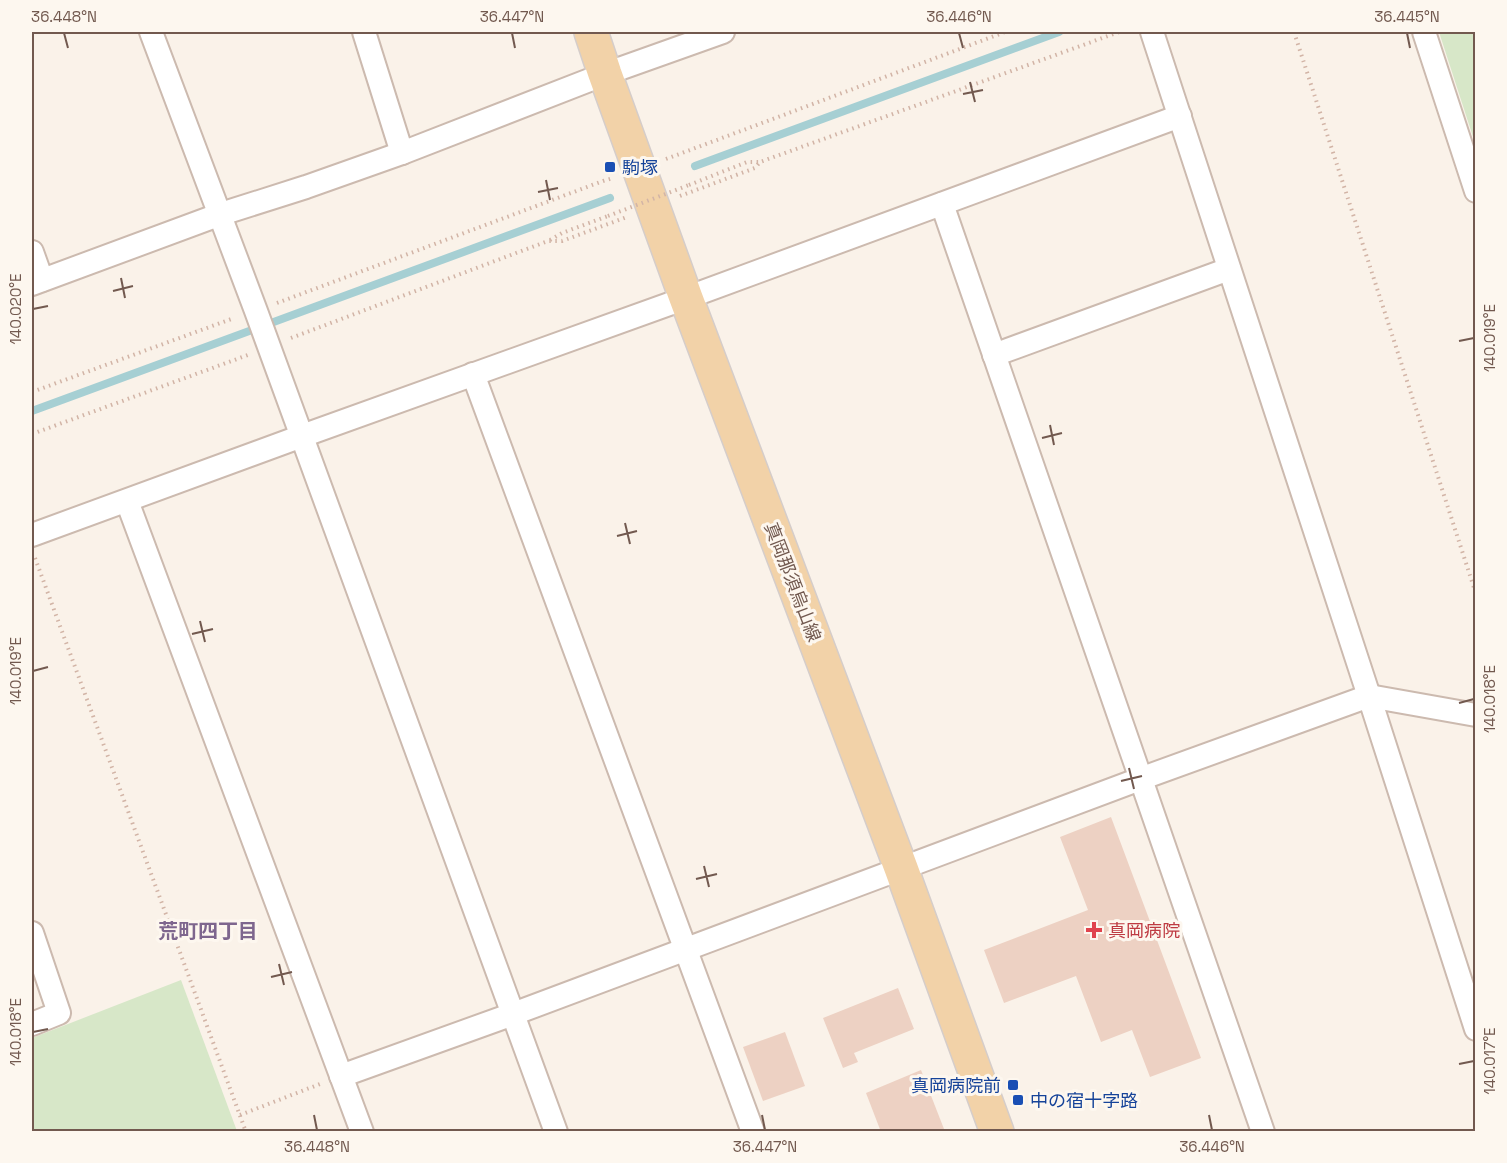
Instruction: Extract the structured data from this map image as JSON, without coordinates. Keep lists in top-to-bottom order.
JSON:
{
  "streets": {
    "main road": ["真岡那須烏山線"]
  },
  "districts": ["荒町四丁目"],
  "places": {
    "transit": ["駒塚", "真岡病院前", "中の宿十字路"],
    "health": ["真岡病院"]
  },
  "coordinates": [
    "36.448°N",
    "36.447°N",
    "36.446°N",
    "36.445°N",
    "140.020°E",
    "140.019°E",
    "140.018°E",
    "140.017°E"
  ]
}
